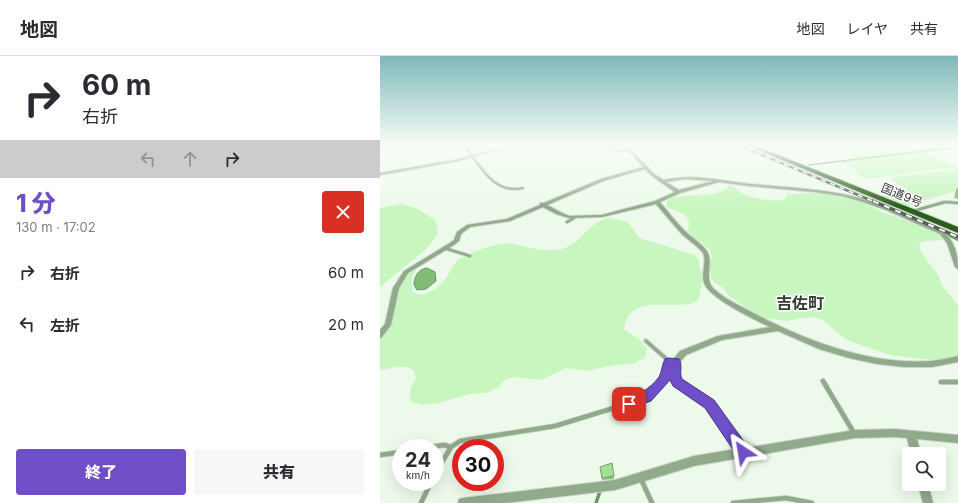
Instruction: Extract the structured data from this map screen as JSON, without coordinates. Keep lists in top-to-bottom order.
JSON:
{
  "streets": {
    "highway": ["国道9号"]
  },
  "districts": ["吉佐町"],
  "page": {
    "header": "地図",
    "nav": ["地図", "レイヤ", "共有"],
    "turn": ["60 m", "右折"],
    "heading": ["1 分", "130 m · 17:02"],
    "list": [
      {
        "name": "右折",
        "value": "60 m"
      },
      {
        "name": "左折",
        "value": "20 m"
      }
    ],
    "speed": "24 km/h",
    "limit": "30",
    "buttons": ["終了", "共有"]
  }
}
